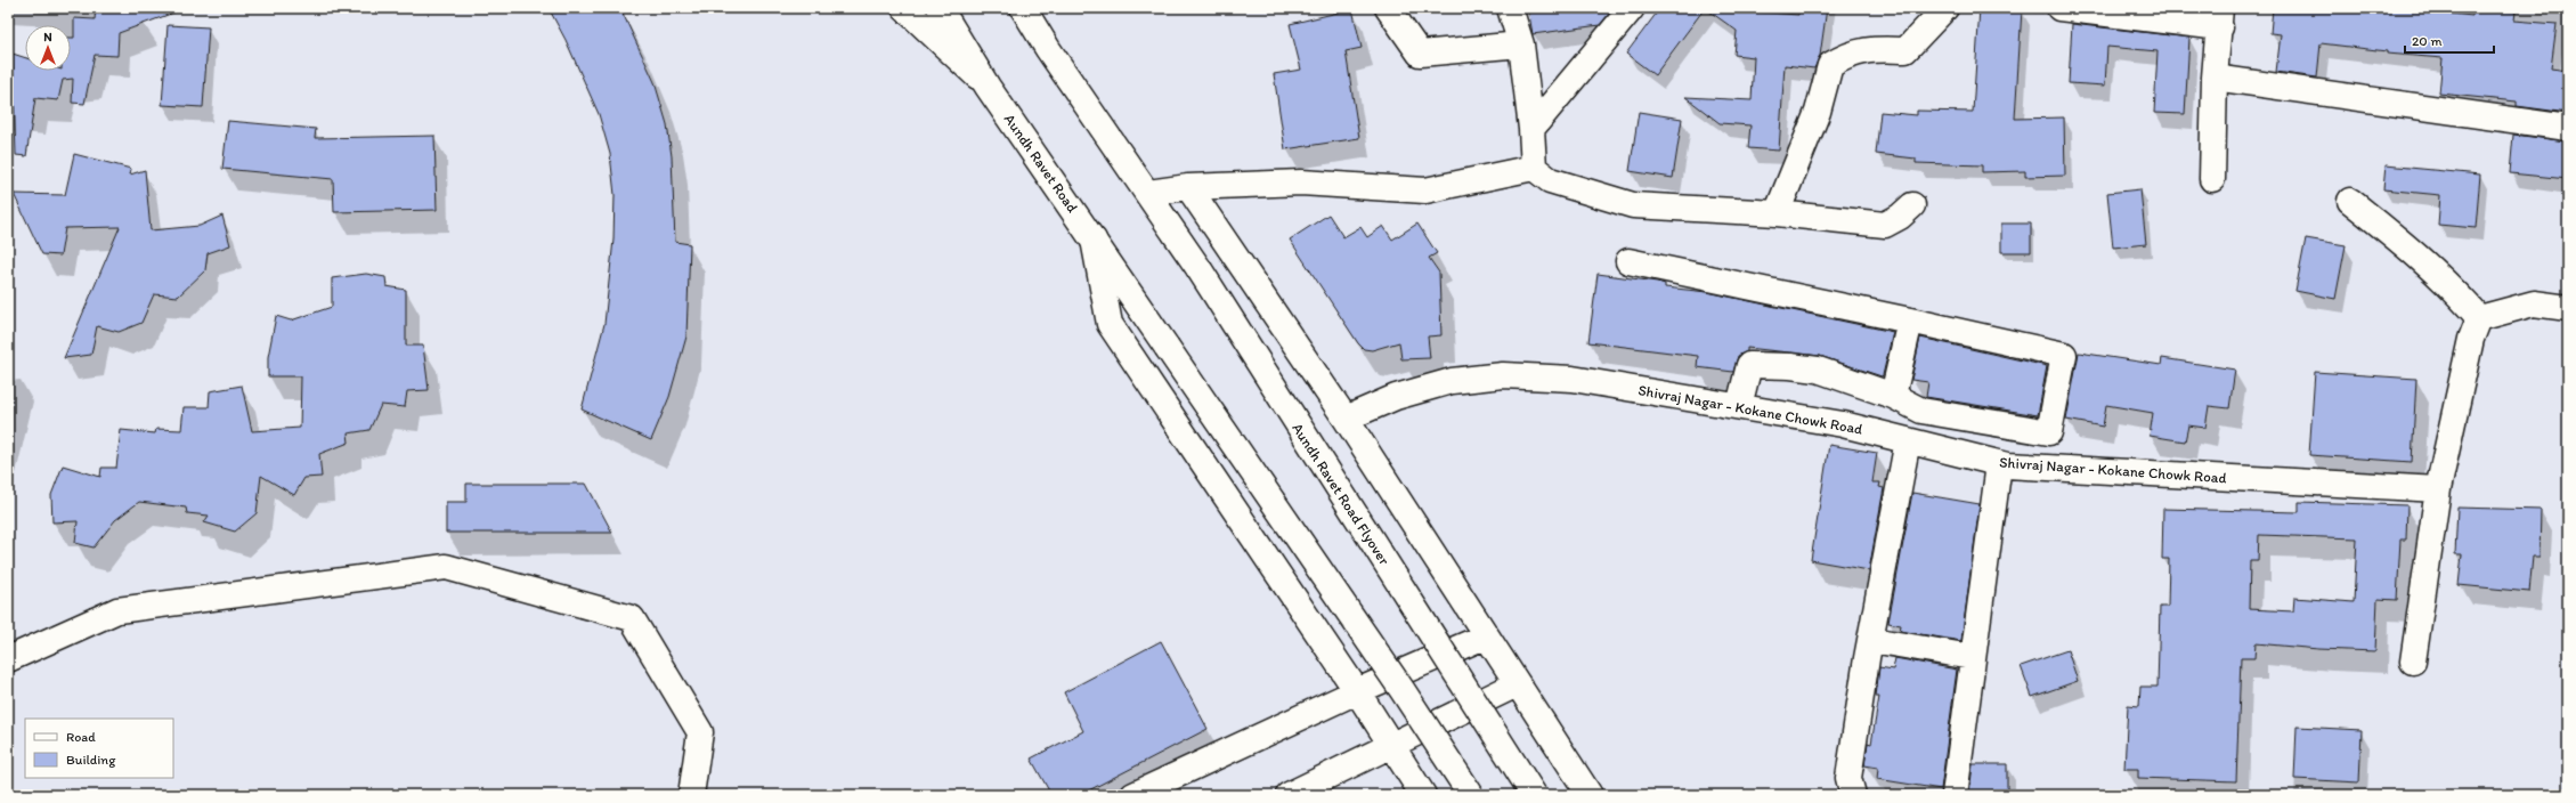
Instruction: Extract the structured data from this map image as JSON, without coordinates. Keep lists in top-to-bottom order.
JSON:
{
  "streets": {
    "street": ["Aundh Ravet Road", "Shivraj Nagar - Kokane Chowk Road", "Aundh Ravet Road Flyover"]
  },
  "legend": ["Road", "Building"],
  "scale_bar": "20 m",
  "north": "top"
}
